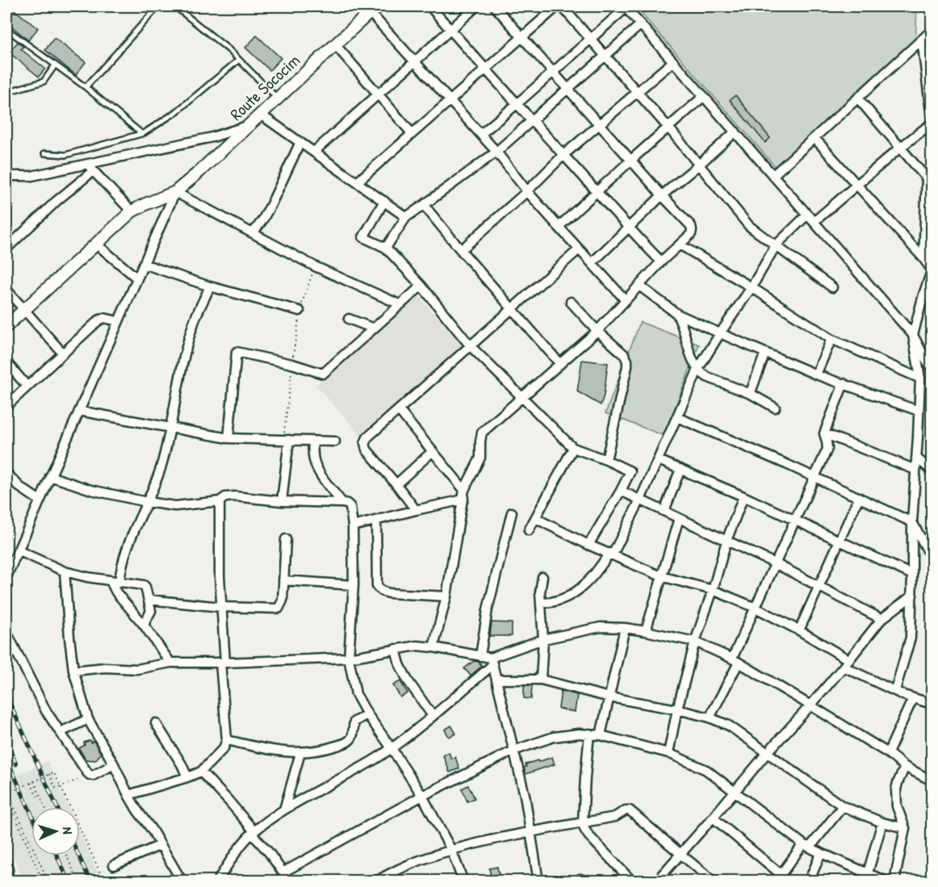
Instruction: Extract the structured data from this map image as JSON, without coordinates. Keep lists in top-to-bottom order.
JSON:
{
  "streets": {
    "street": ["Route Sococim"]
  },
  "north": "right"
}
